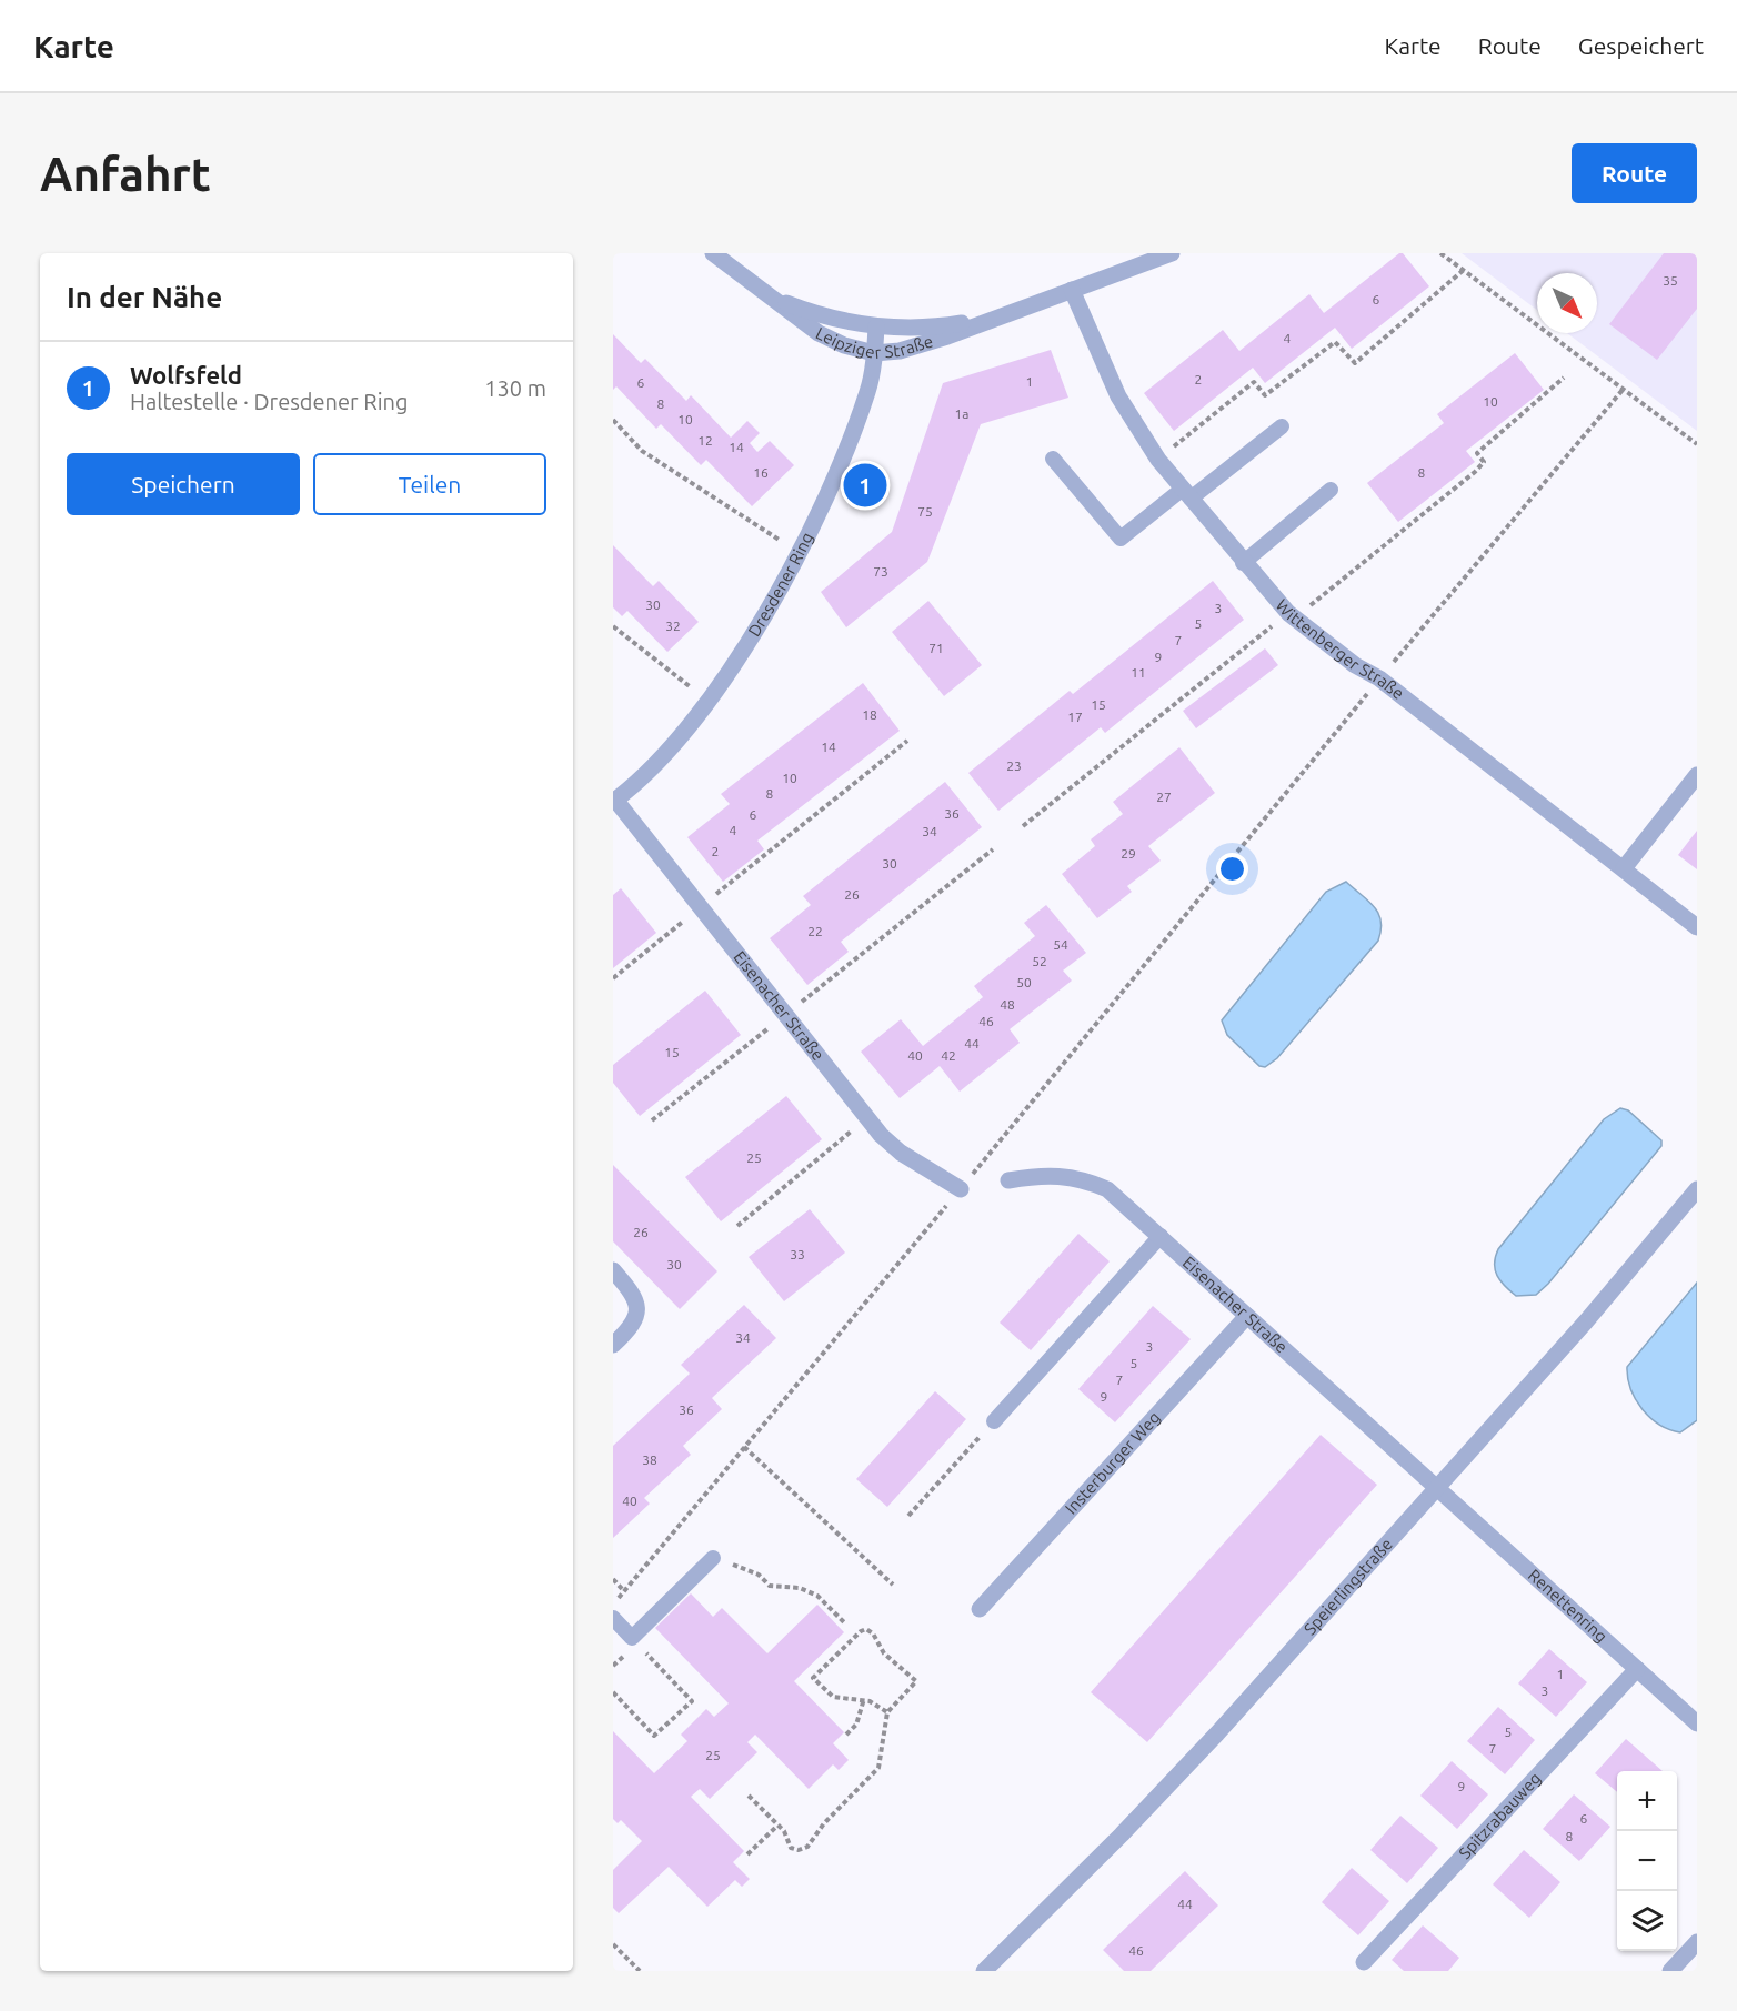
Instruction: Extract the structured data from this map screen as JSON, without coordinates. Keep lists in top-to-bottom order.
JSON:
{
  "streets": {
    "street": [
      "Leipziger Straße",
      "Dresdener Ring",
      "Wittenberger Straße",
      "Eisenacher Straße",
      "Insterburger Weg",
      "Speierlingstraße",
      "Renettenring",
      "Spitzrabauweg"
    ]
  },
  "crossings": [
    ["Leipziger Straße", "Dresdener Ring"],
    ["Leipziger Straße", "Wittenberger Straße"],
    ["Dresdener Ring", "Eisenacher Straße"],
    ["Eisenacher Straße", "Insterburger Weg"],
    ["Eisenacher Straße", "Speierlingstraße"],
    ["Eisenacher Straße", "Renettenring"],
    ["Speierlingstraße", "Renettenring"],
    ["Renettenring", "Spitzrabauweg"]
  ],
  "house_numbers": [
    "35",
    "6",
    "4",
    "2",
    "1",
    "6",
    "10",
    "8",
    "1a",
    "10",
    "12",
    "14",
    "16",
    "8",
    "75",
    "73",
    "30",
    "3",
    "5",
    "32",
    "7",
    "71",
    "9",
    "11",
    "15",
    "18",
    "17",
    "14",
    "23",
    "10",
    "8",
    "27",
    "36",
    "6",
    "4",
    "34",
    "2",
    "29",
    "30",
    "26",
    "22",
    "54",
    "52",
    "50",
    "48",
    "46",
    "44",
    "15",
    "40",
    "42",
    "25",
    "26",
    "33",
    "30",
    "34",
    "3",
    "5",
    "7",
    "9",
    "36",
    "38",
    "40",
    "1",
    "3",
    "5",
    "7",
    "25",
    "9",
    "6",
    "8",
    "44",
    "46"
  ],
  "north": "bottom right",
  "page": {
    "header": "Karte",
    "nav": ["Karte", "Route", "Gespeichert"],
    "buttons": [
      "Route",
      ["Speichern", "Teilen"]
    ],
    "title": "Anfahrt",
    "heading": "In der Nähe",
    "list": [
      {
        "mark": "1",
        "name": "Wolfsfeld",
        "note": "Haltestelle · Dresdener Ring",
        "value": "130 m"
      }
    ],
    "pins": "1",
    "map_buttons": ["+", "−"]
  }
}
